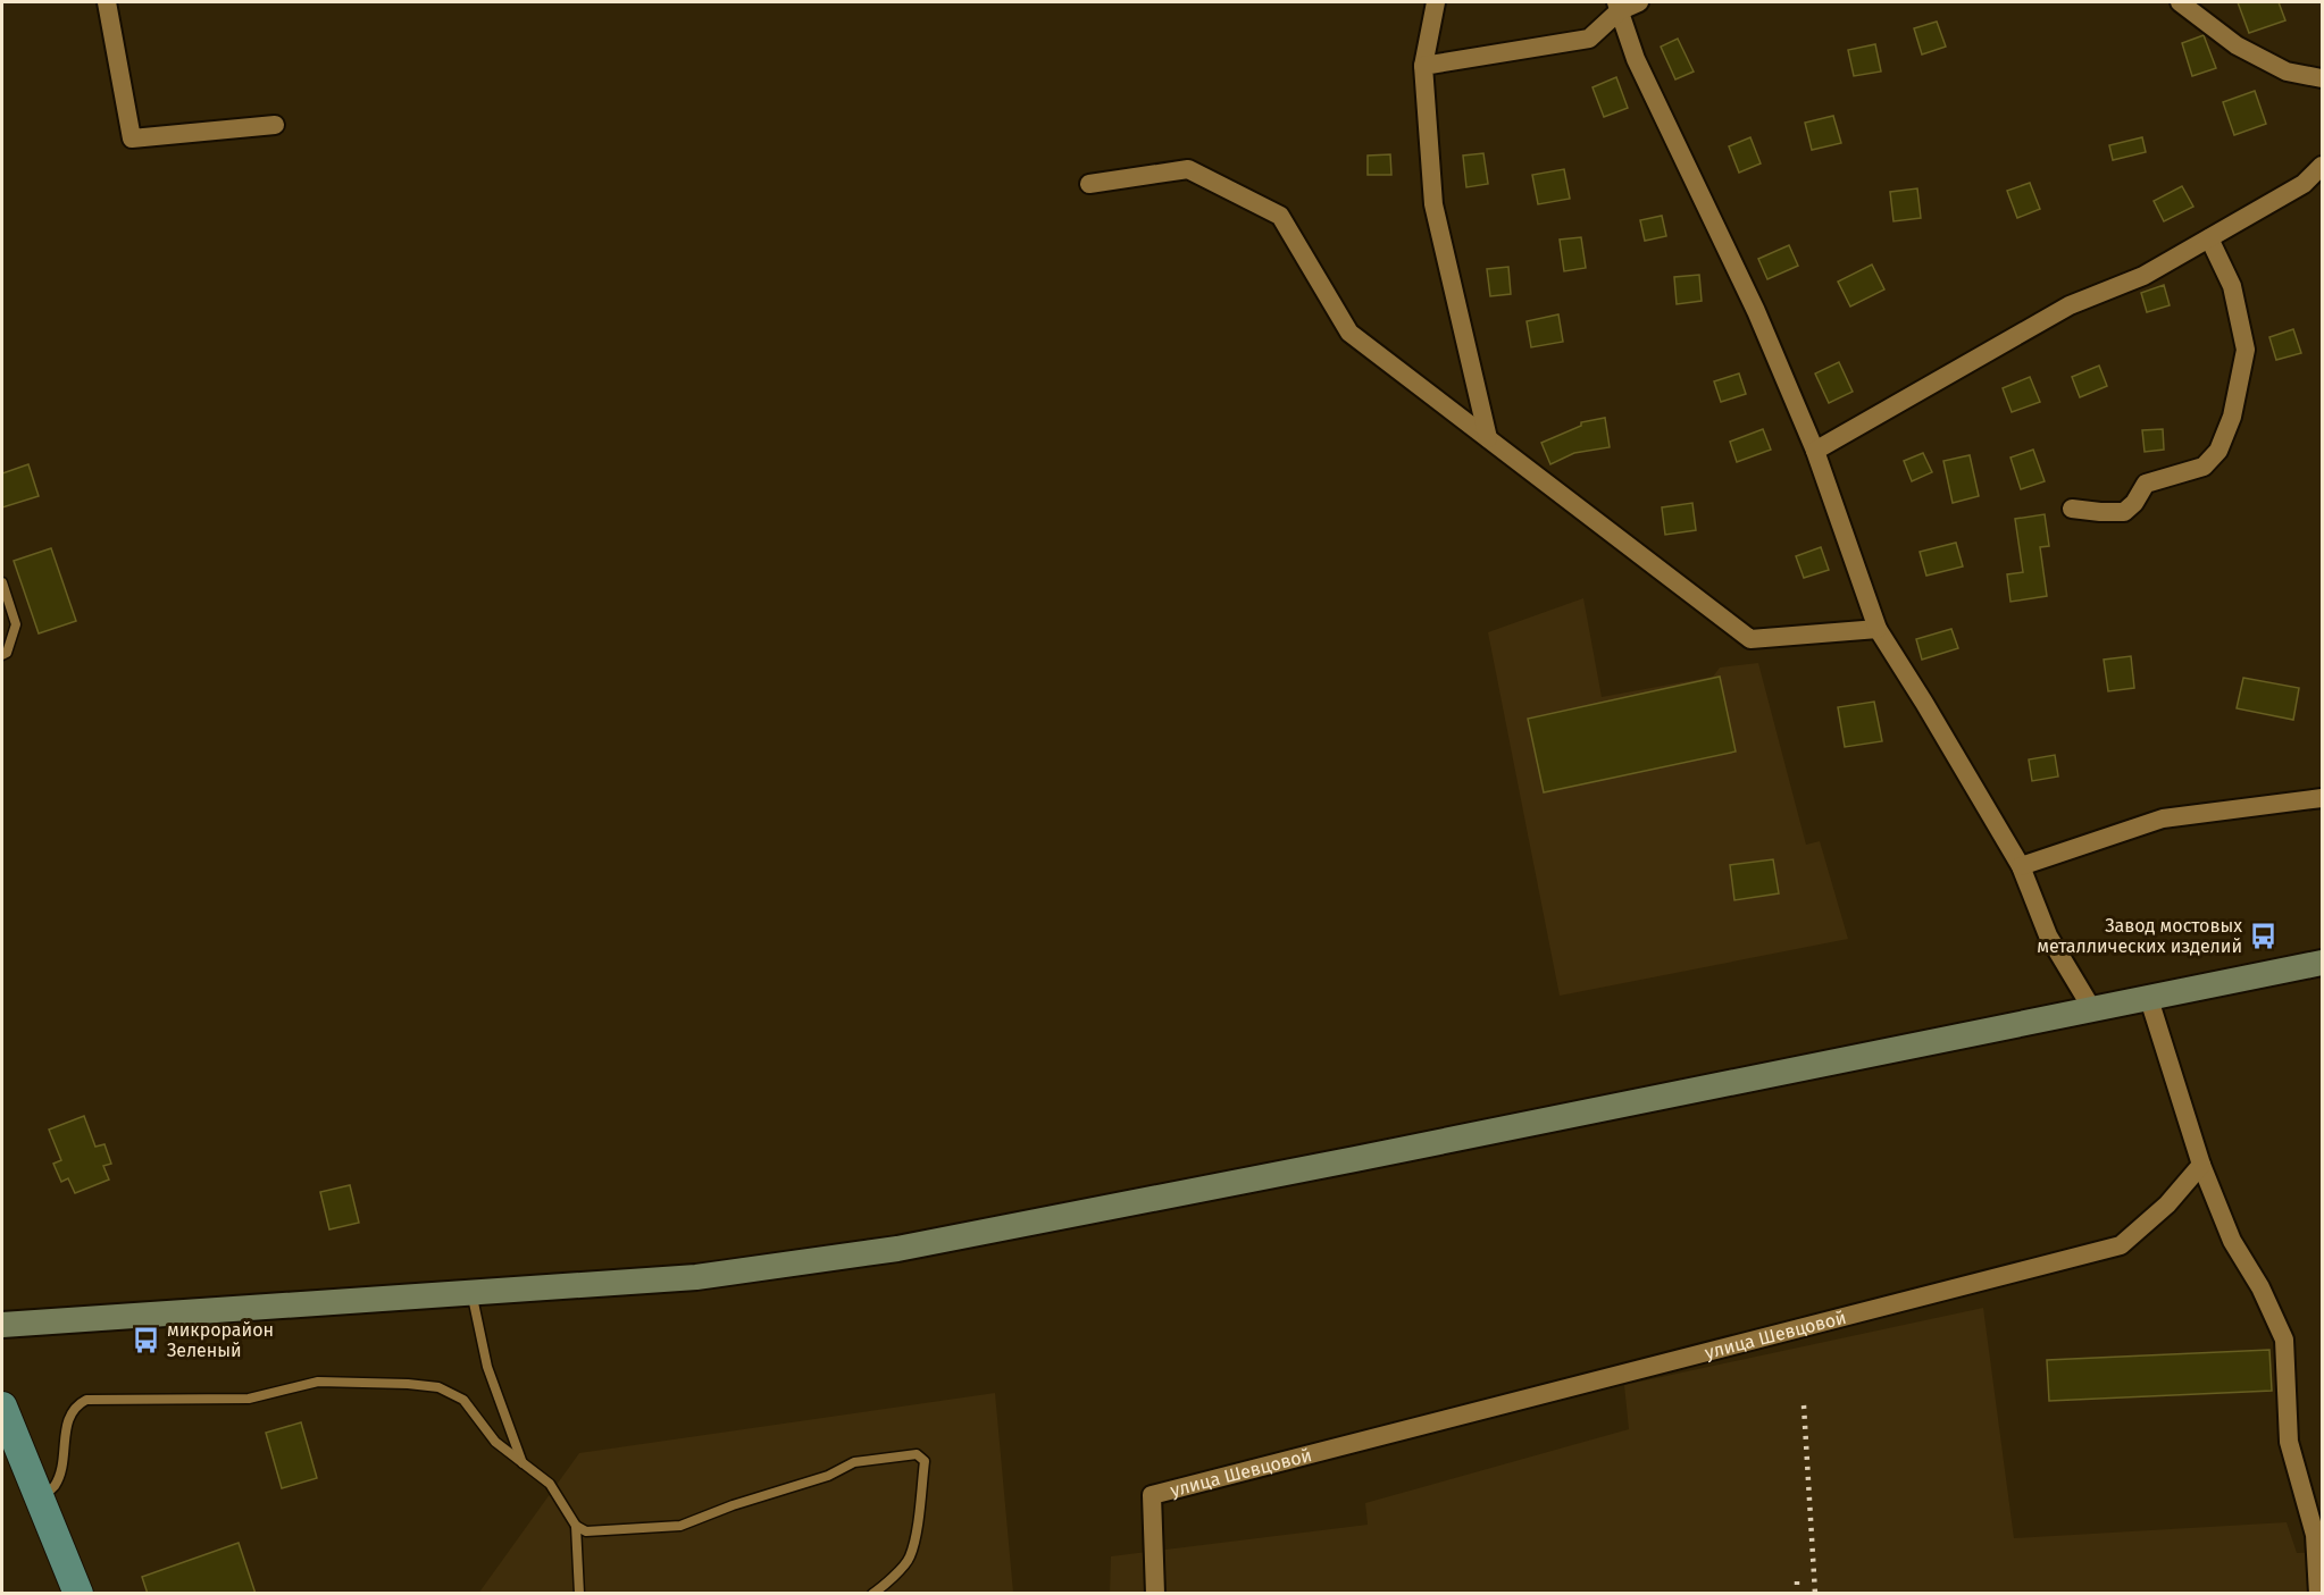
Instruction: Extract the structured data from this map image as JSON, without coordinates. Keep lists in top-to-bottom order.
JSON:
{
  "streets": {
    "street": ["улица Шевцовой"]
  },
  "places": {
    "bus stop": ["Завод мостовых металлических изделий", "микрорайон Зеленый"]
  }
}
